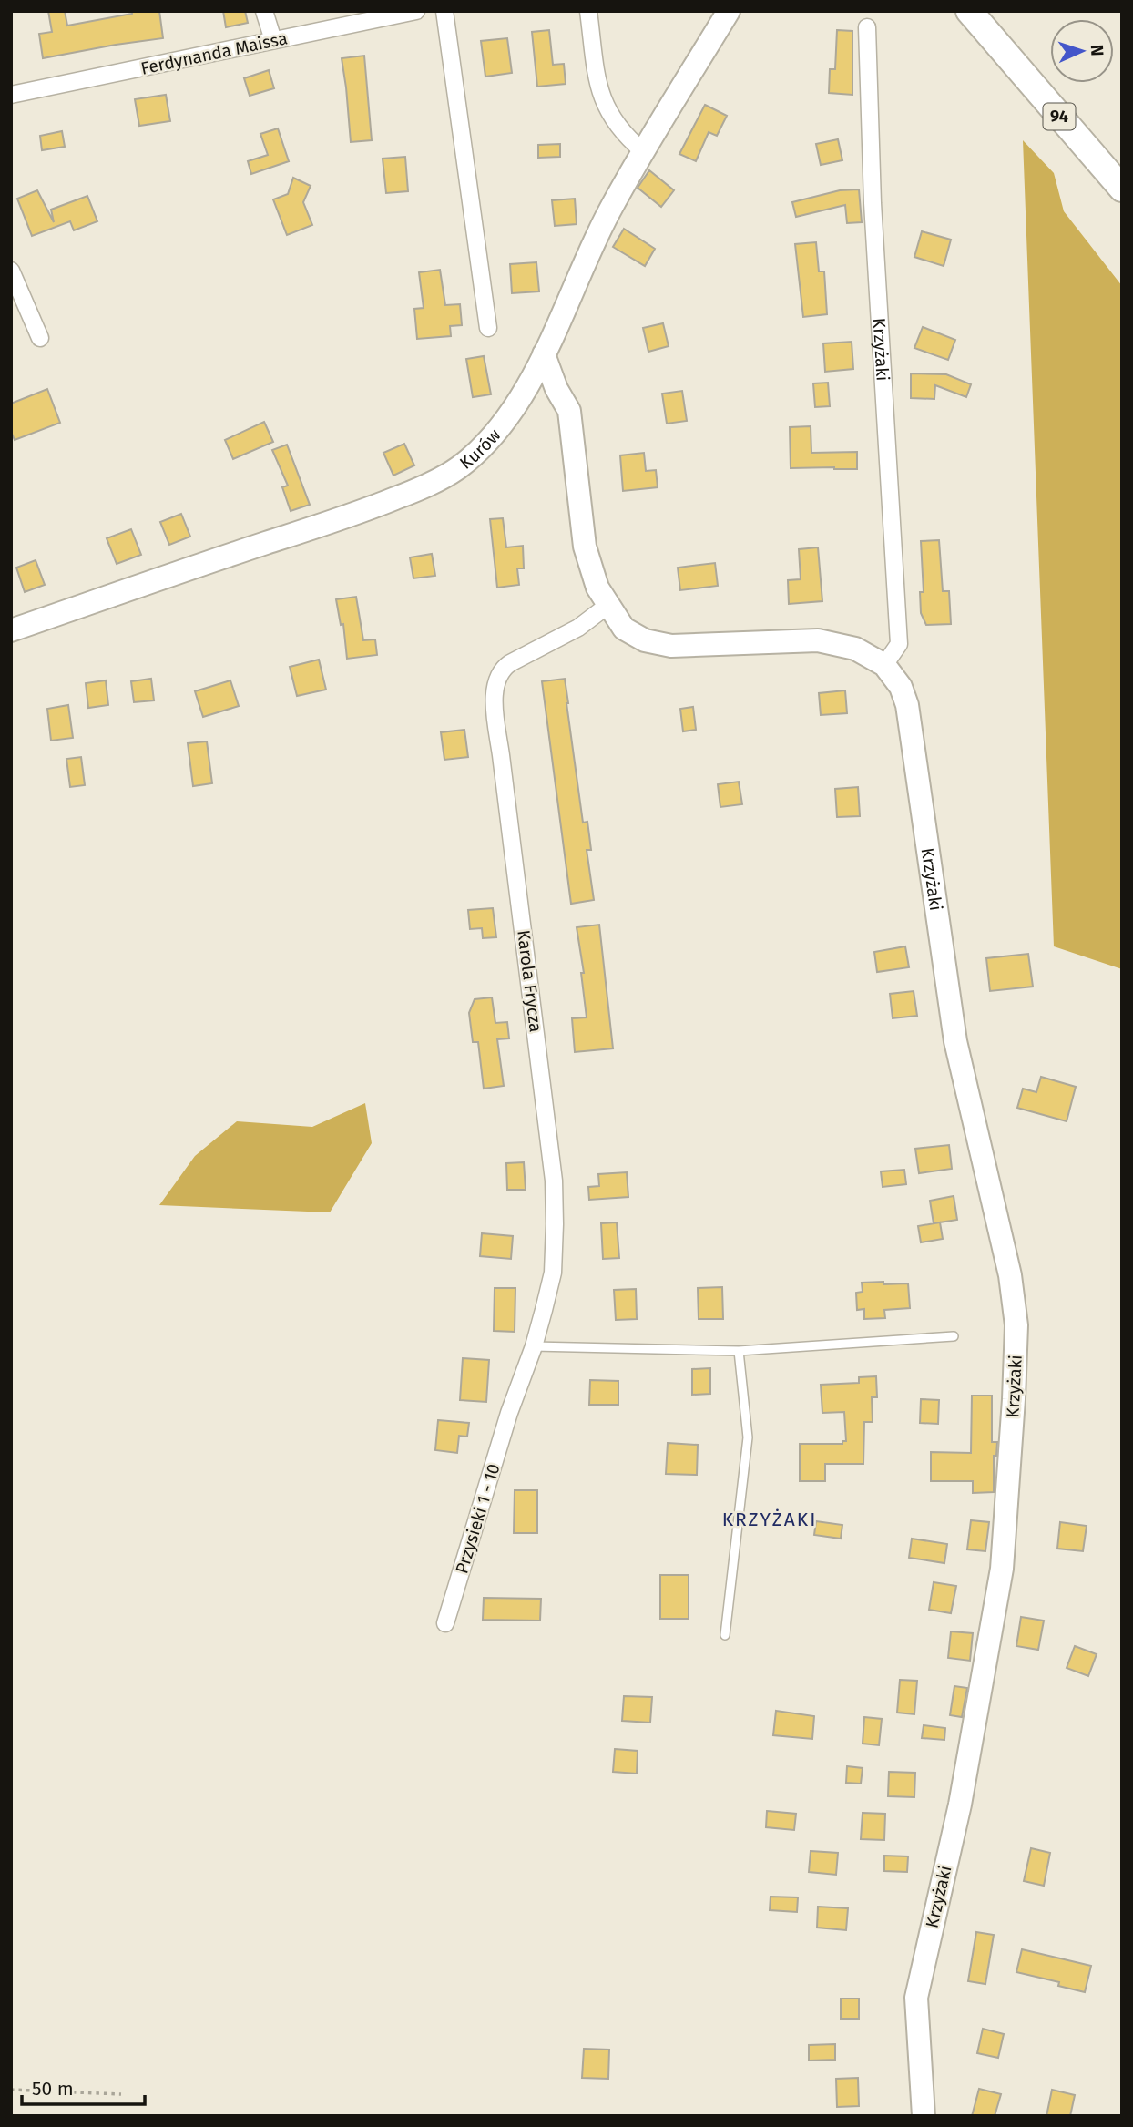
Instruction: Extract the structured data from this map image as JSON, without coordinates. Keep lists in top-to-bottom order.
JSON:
{
  "streets": {
    "main road": ["94"],
    "street": [
      "Ferdynanda Maissa",
      "Krzyżaki",
      "Kurów",
      "Karola Frycza",
      "Przysieki 1 - 10"
    ]
  },
  "crossings": [
    ["Krzyżaki", "Kurów"],
    ["Krzyżaki", "Karola Frycza"],
    ["Karola Frycza", "Przysieki 1 - 10"]
  ],
  "districts": ["KRZYŻAKI"],
  "scale_bar": "50 m",
  "north": "right"
}
